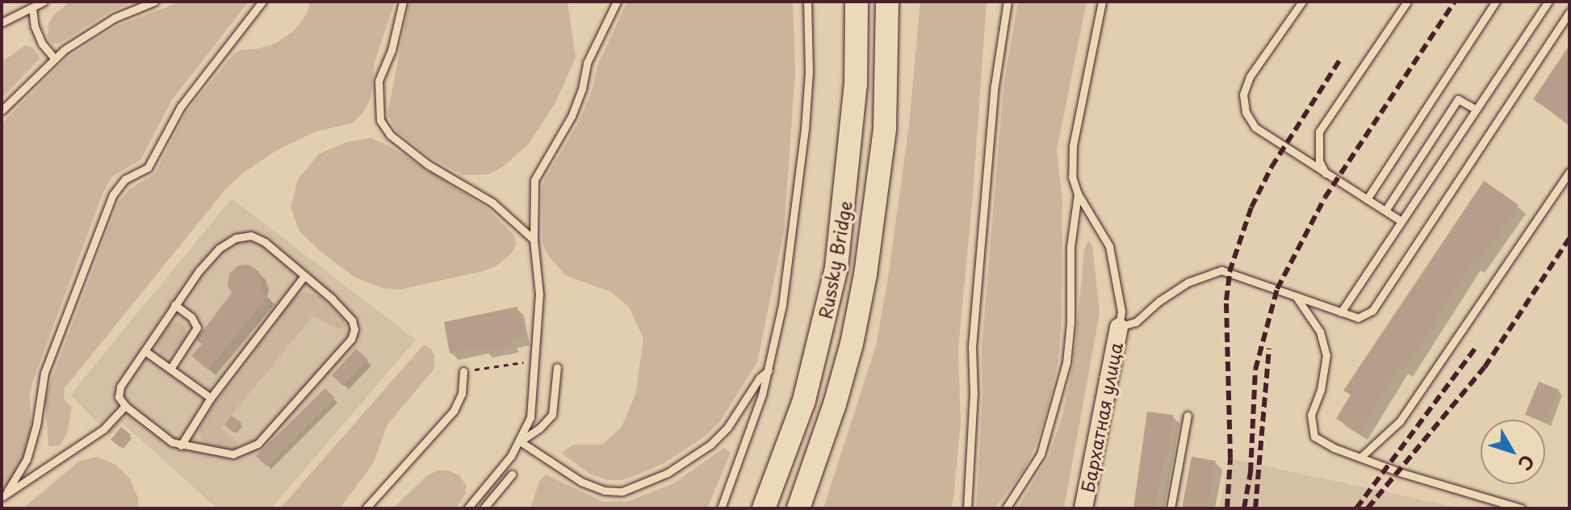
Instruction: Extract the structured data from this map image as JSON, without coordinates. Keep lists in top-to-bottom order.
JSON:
{
  "streets": {
    "main road": ["Russky Bridge"],
    "street": ["Бархатная улица"]
  },
  "north": "bottom right"
}
